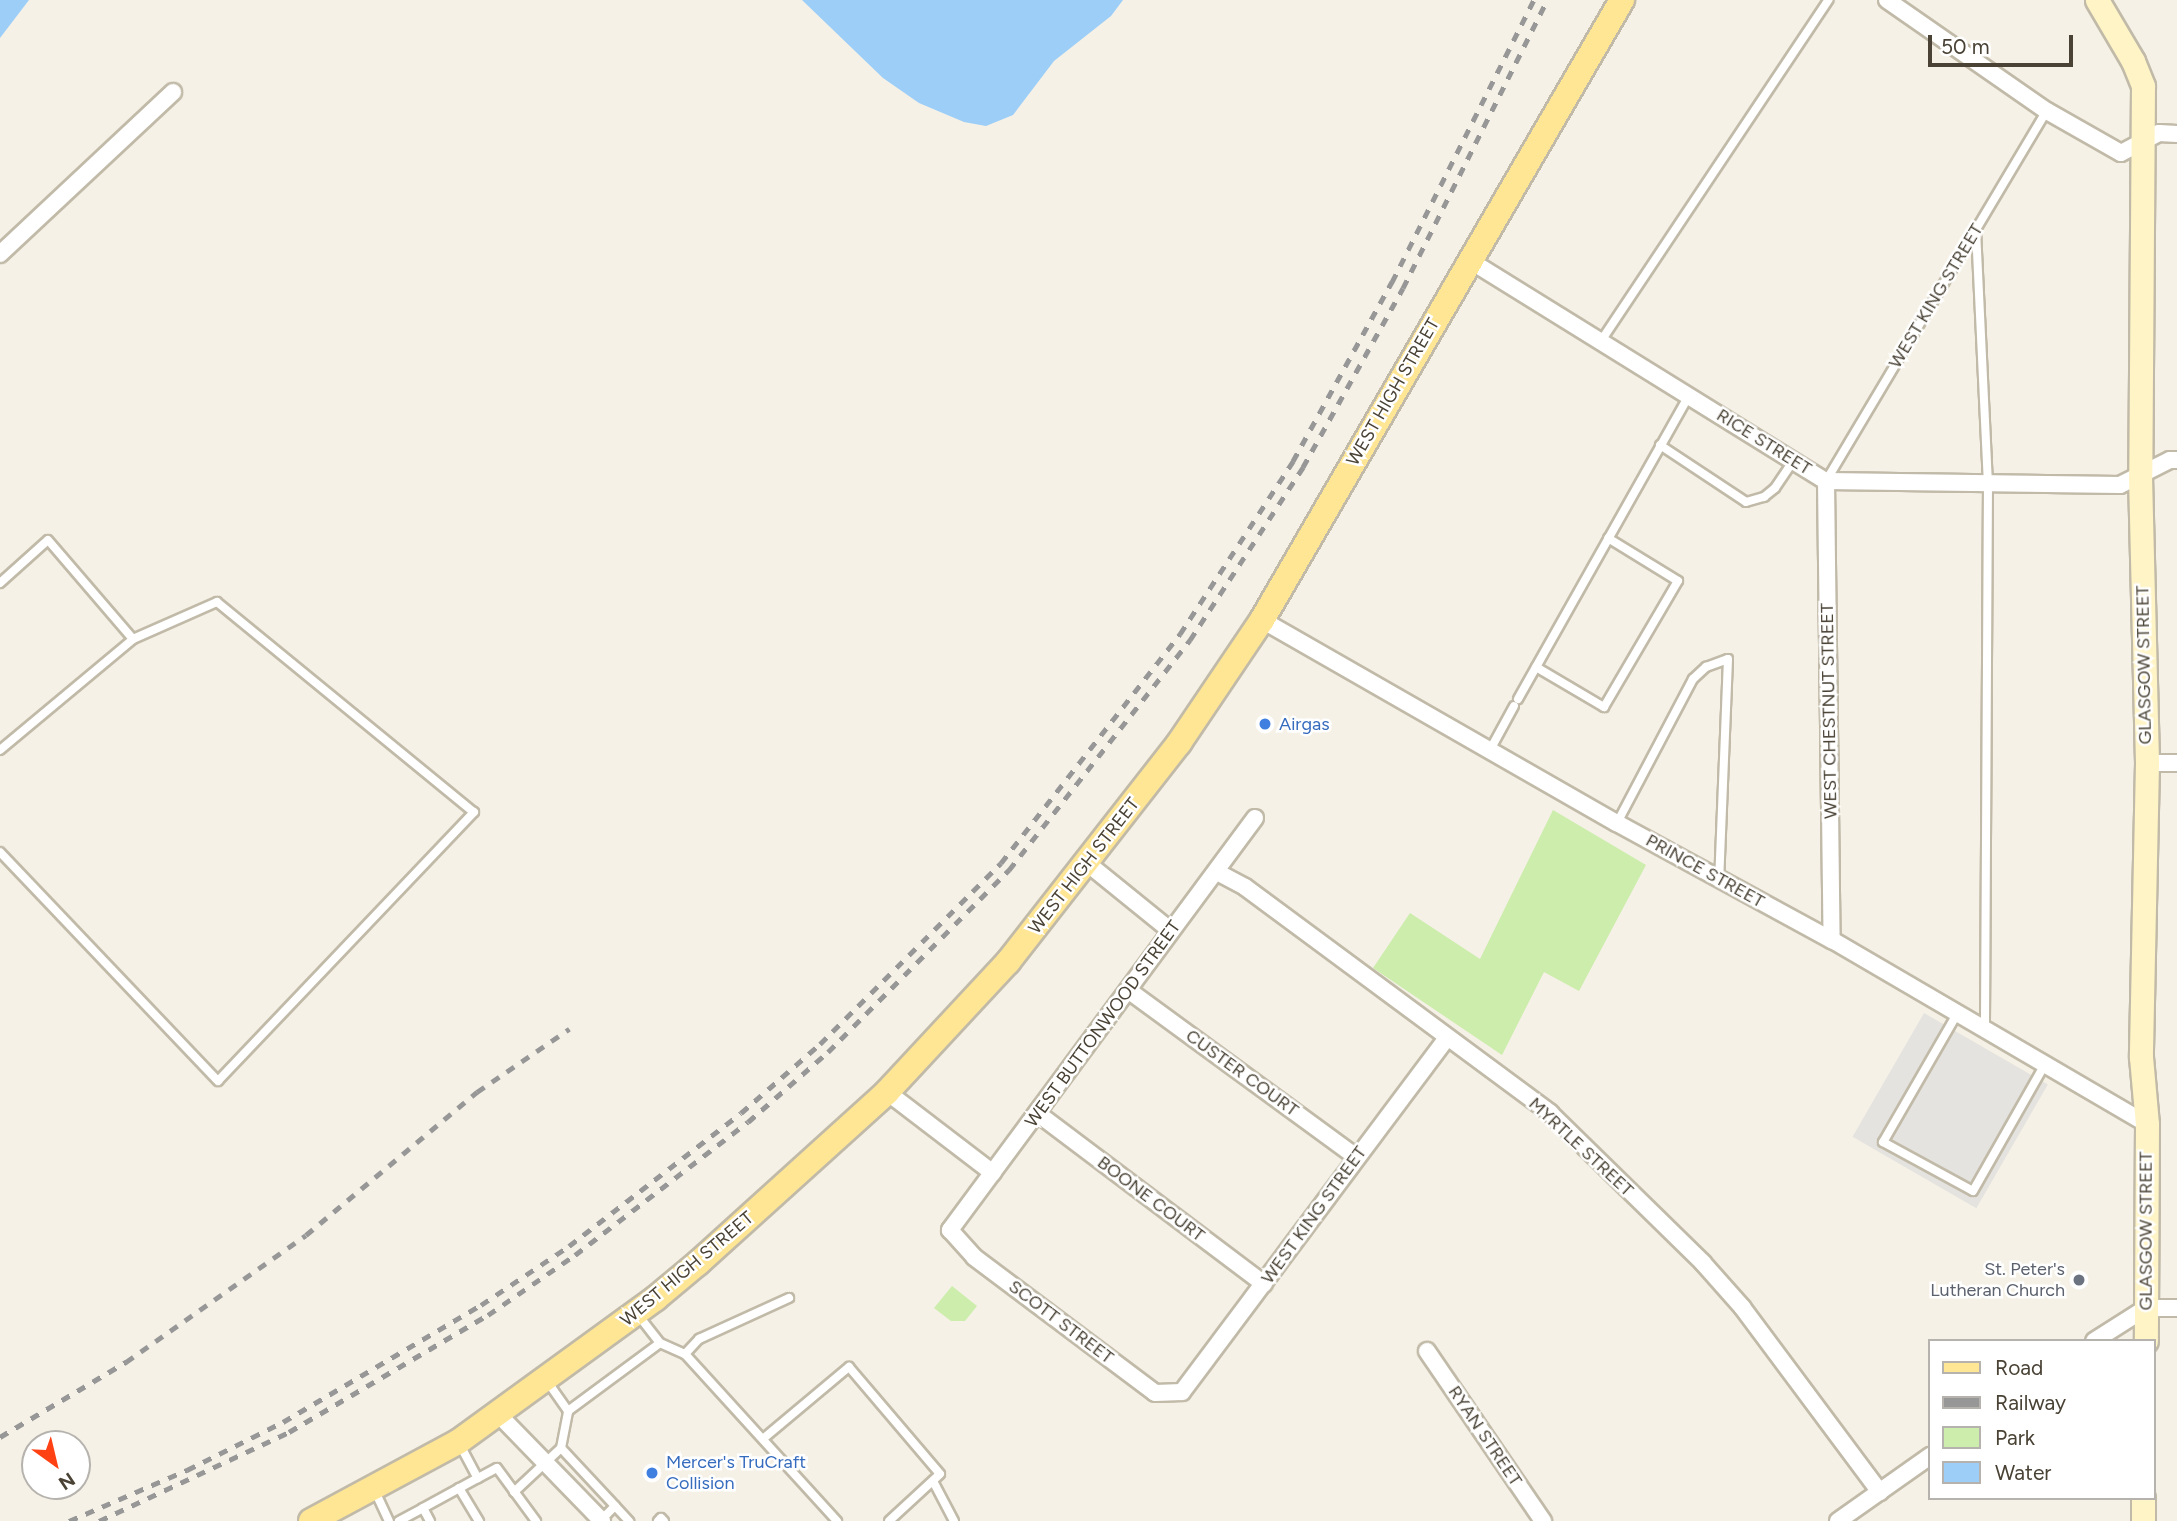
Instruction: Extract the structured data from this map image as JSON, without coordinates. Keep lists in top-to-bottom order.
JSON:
{
  "streets": {
    "main road": ["WEST HIGH STREET"],
    "street": [
      "WEST KING STREET",
      "RICE STREET",
      "GLASGOW STREET",
      "WEST CHESTNUT STREET",
      "PRINCE STREET",
      "WEST BUTTONWOOD STREET",
      "CUSTER COURT",
      "MYRTLE STREET",
      "BOONE COURT",
      "SCOTT STREET",
      "RYAN STREET"
    ]
  },
  "crossings": [
    ["WEST KING STREET", "RICE STREET"],
    ["WEST KING STREET", "WEST CHESTNUT STREET"],
    ["WEST KING STREET", "CUSTER COURT"],
    ["WEST KING STREET", "MYRTLE STREET"],
    ["WEST KING STREET", "BOONE COURT"],
    ["WEST KING STREET", "SCOTT STREET"],
    ["WEST HIGH STREET", "RICE STREET"],
    ["WEST HIGH STREET", "PRINCE STREET"],
    ["RICE STREET", "GLASGOW STREET"],
    ["RICE STREET", "WEST CHESTNUT STREET"],
    ["GLASGOW STREET", "PRINCE STREET"],
    ["WEST CHESTNUT STREET", "PRINCE STREET"],
    ["WEST BUTTONWOOD STREET", "CUSTER COURT"],
    ["WEST BUTTONWOOD STREET", "MYRTLE STREET"],
    ["WEST BUTTONWOOD STREET", "BOONE COURT"],
    ["WEST BUTTONWOOD STREET", "SCOTT STREET"]
  ],
  "places": ["Airgas", "St. Peter's Lutheran Church", "Mercer's TruCraft Collision"],
  "legend": [
    "Road",
    "Railway",
    "Park",
    "Water"
  ],
  "scale_bar": "50 m",
  "north": "bottom right"
}
